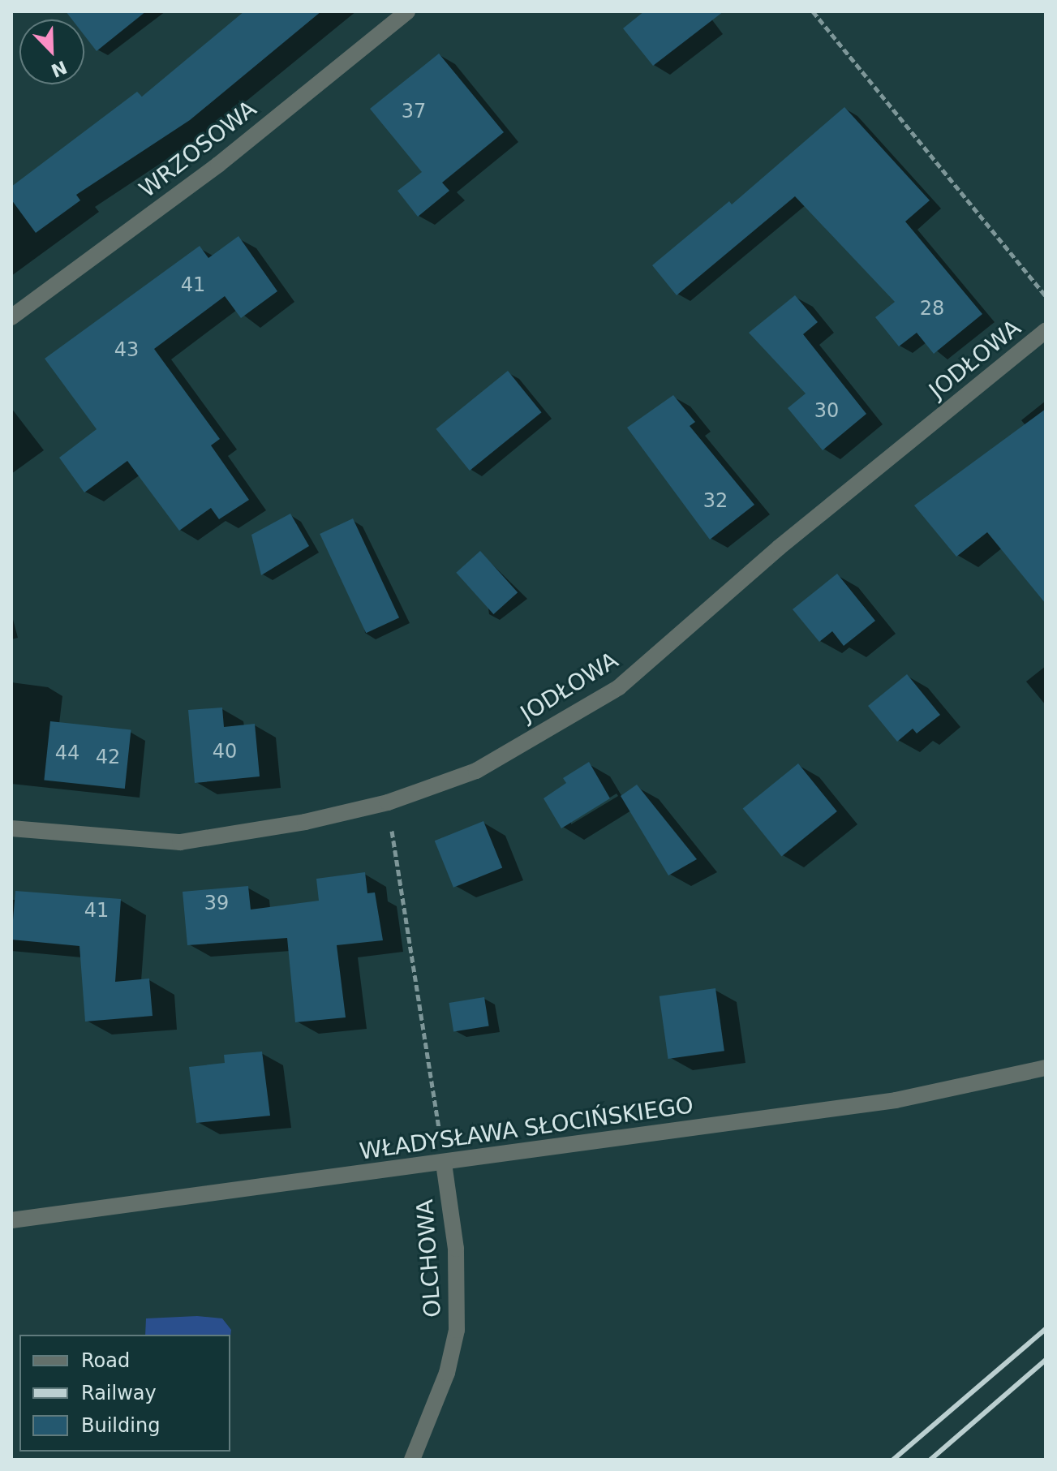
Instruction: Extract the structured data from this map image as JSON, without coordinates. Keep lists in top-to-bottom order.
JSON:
{
  "streets": {
    "street": [
      "WRZOSOWA",
      "JODŁOWA",
      "WŁADYSŁAWA SŁOCIŃSKIEGO",
      "OLCHOWA"
    ]
  },
  "crossings": [
    ["WŁADYSŁAWA SŁOCIŃSKIEGO", "OLCHOWA"]
  ],
  "house_numbers": [
    "37",
    "41",
    "28",
    "43",
    "30",
    "32",
    "40",
    "44",
    "42",
    "39",
    "41"
  ],
  "legend": ["Road", "Railway", "Building"],
  "north": "bottom right"
}
